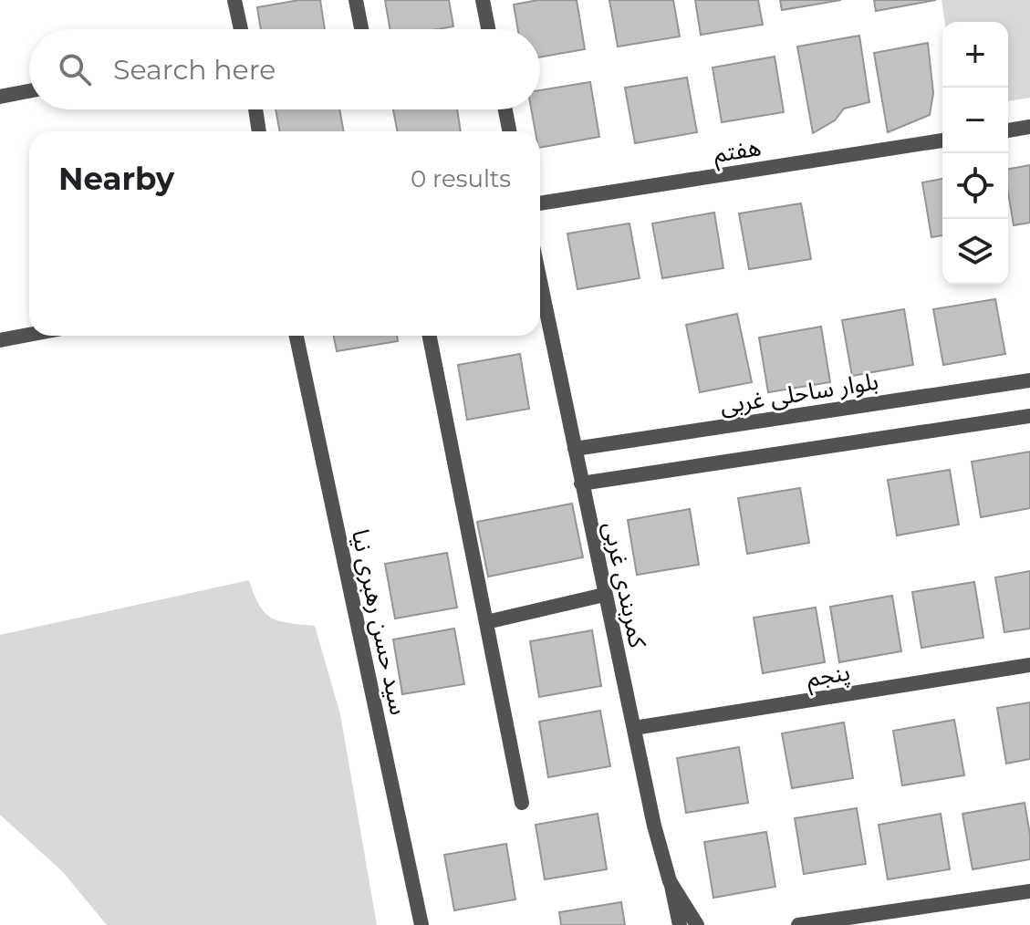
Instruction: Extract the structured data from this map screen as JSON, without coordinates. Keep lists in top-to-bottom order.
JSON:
{
  "streets": {
    "street": [
      "هفتم",
      "بلوار ساحلی غربی",
      "کمربندی غربی",
      "سید حسن رهبری نیا",
      "پنجم"
    ]
  },
  "crossings": [
    ["بلوار ساحلی غربی", "کمربندی غربی"],
    ["کمربندی غربی", "پنجم"]
  ],
  "page": {
    "map_buttons": ["+", "−"],
    "search": "Search here",
    "heading": ["Nearby", "0 results"]
  }
}
